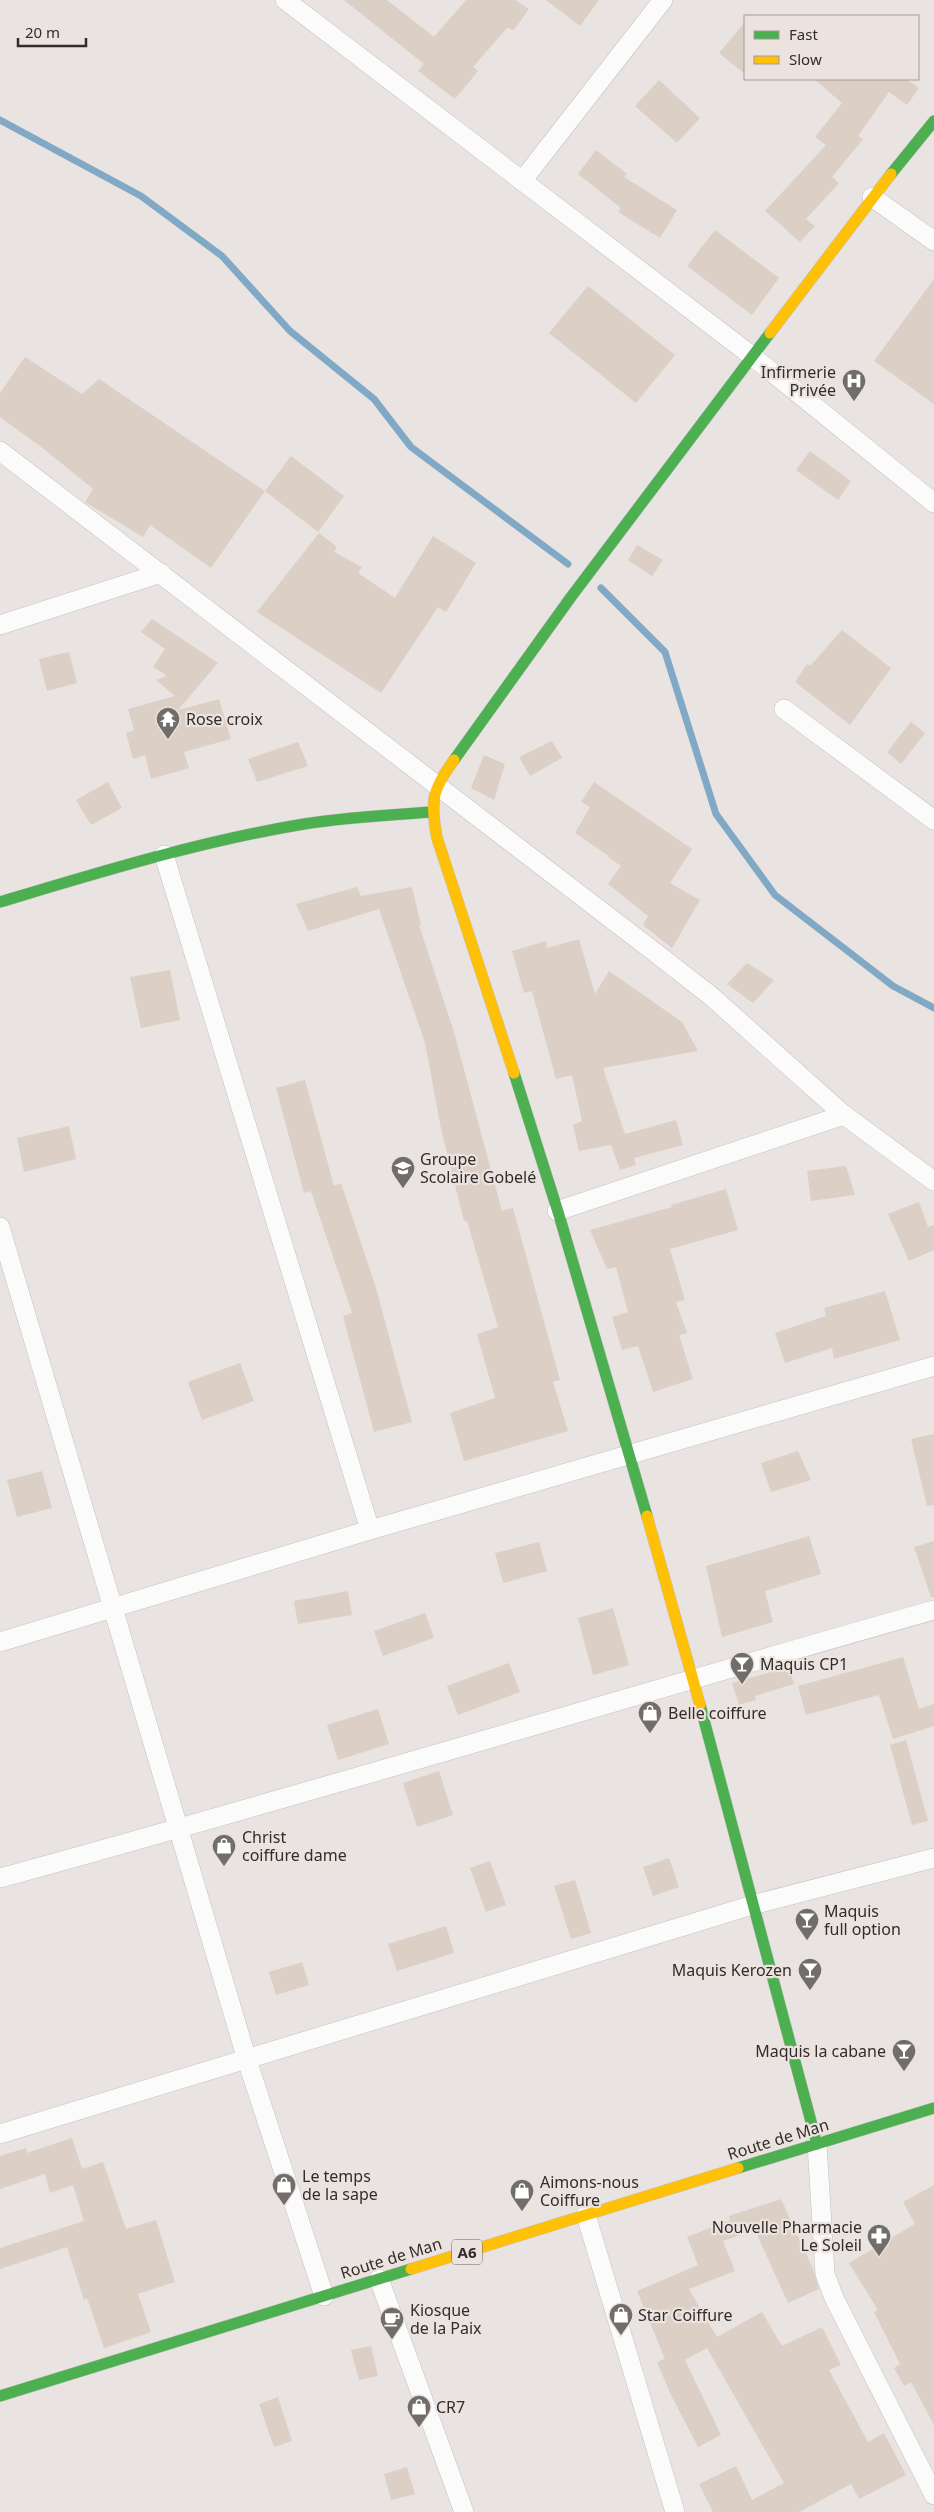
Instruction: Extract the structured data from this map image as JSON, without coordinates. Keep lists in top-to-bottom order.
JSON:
{
  "streets": {
    "main road": ["Route de Man", "A6"]
  },
  "places": {
    "hospital": ["Infirmerie Privée"],
    "temple": ["Rose croix"],
    "school or university": ["Groupe Scolaire Gobelé"],
    "bar": [
      "Maquis CP1",
      "Maquis full option",
      "Maquis Kerozen",
      "Maquis la cabane"
    ],
    "shop": [
      "Belle coiffure",
      "Christ coiffure dame",
      "Le temps de la sape",
      "Aimons-nous Coiffure",
      "Star Coiffure",
      "CR7"
    ],
    "pharmacy": ["Nouvelle Pharmacie Le Soleil"],
    "cafe": ["Kiosque de la Paix"]
  },
  "legend": ["Fast", "Slow"],
  "scale_bar": "20 m"
}
